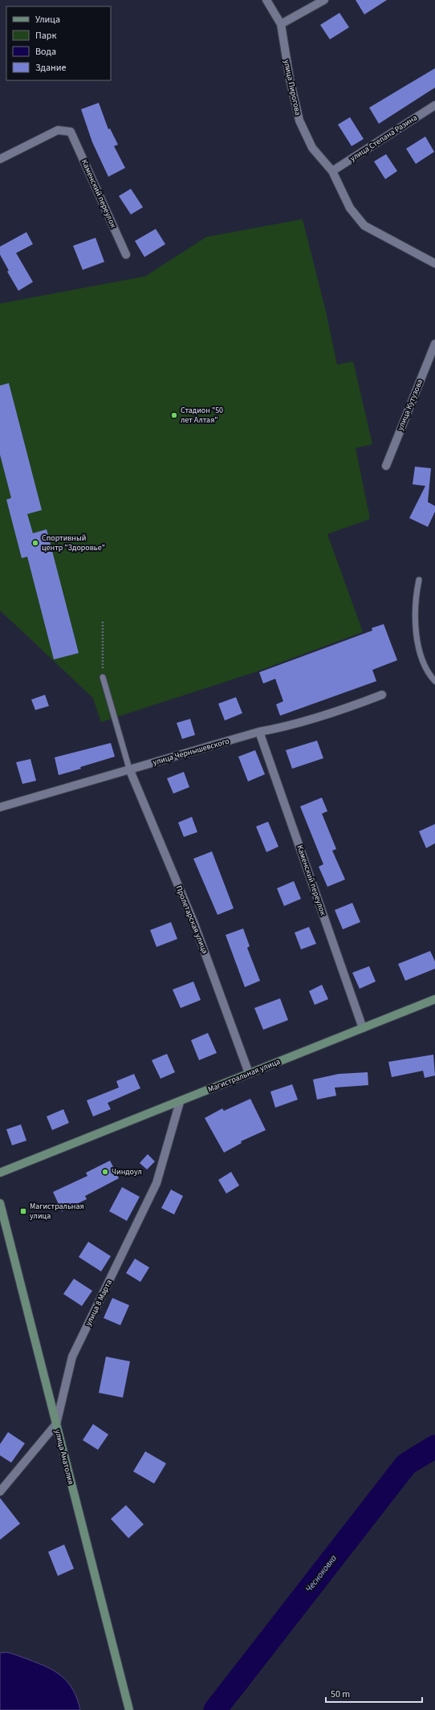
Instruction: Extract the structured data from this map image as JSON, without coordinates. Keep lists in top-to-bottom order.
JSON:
{
  "streets": {
    "street": [
      "улица Пирогова",
      "улица Степана Разина",
      "Каменский переулок",
      "улица Кутузова",
      "улица Чернышевского",
      "Пролетарская улица",
      "Магистральная улица",
      "улица 8 Марта",
      "улица Анатолия"
    ]
  },
  "crossings": [
    ["улица Пирогова", "улица Степана Разина"],
    ["Каменский переулок", "улица Чернышевского"],
    ["Каменский переулок", "Магистральная улица"],
    ["улица Чернышевского", "Пролетарская улица"],
    ["Пролетарская улица", "Магистральная улица"],
    ["Магистральная улица", "улица 8 Марта"],
    ["улица 8 Марта", "улица Анатолия"]
  ],
  "water": ["Чесноковка"],
  "places": {
    "other": ["Стадион \"50 лет Алтая\"", "Спортивный центр \"Здоровье\"", "Чиндоул"],
    "transit": ["Магистральная улица"]
  },
  "legend": [
    "Улица",
    "Парк",
    "Вода",
    "Здание"
  ],
  "scale_bar": "50 m"
}
